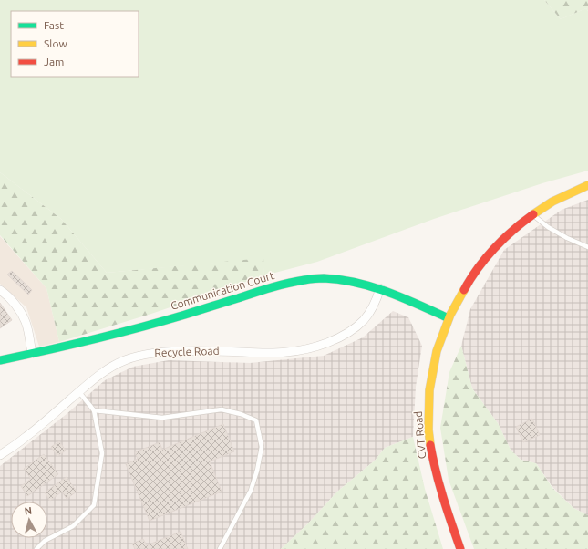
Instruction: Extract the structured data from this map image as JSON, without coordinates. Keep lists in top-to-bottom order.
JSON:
{
  "streets": {
    "street": ["Communication Court", "Recycle Road", "CVT Road"]
  },
  "crossings": [
    ["Communication Court", "Recycle Road"],
    ["Communication Court", "CVT Road"]
  ],
  "legend": ["Fast", "Slow", "Jam"],
  "north": "top"
}
